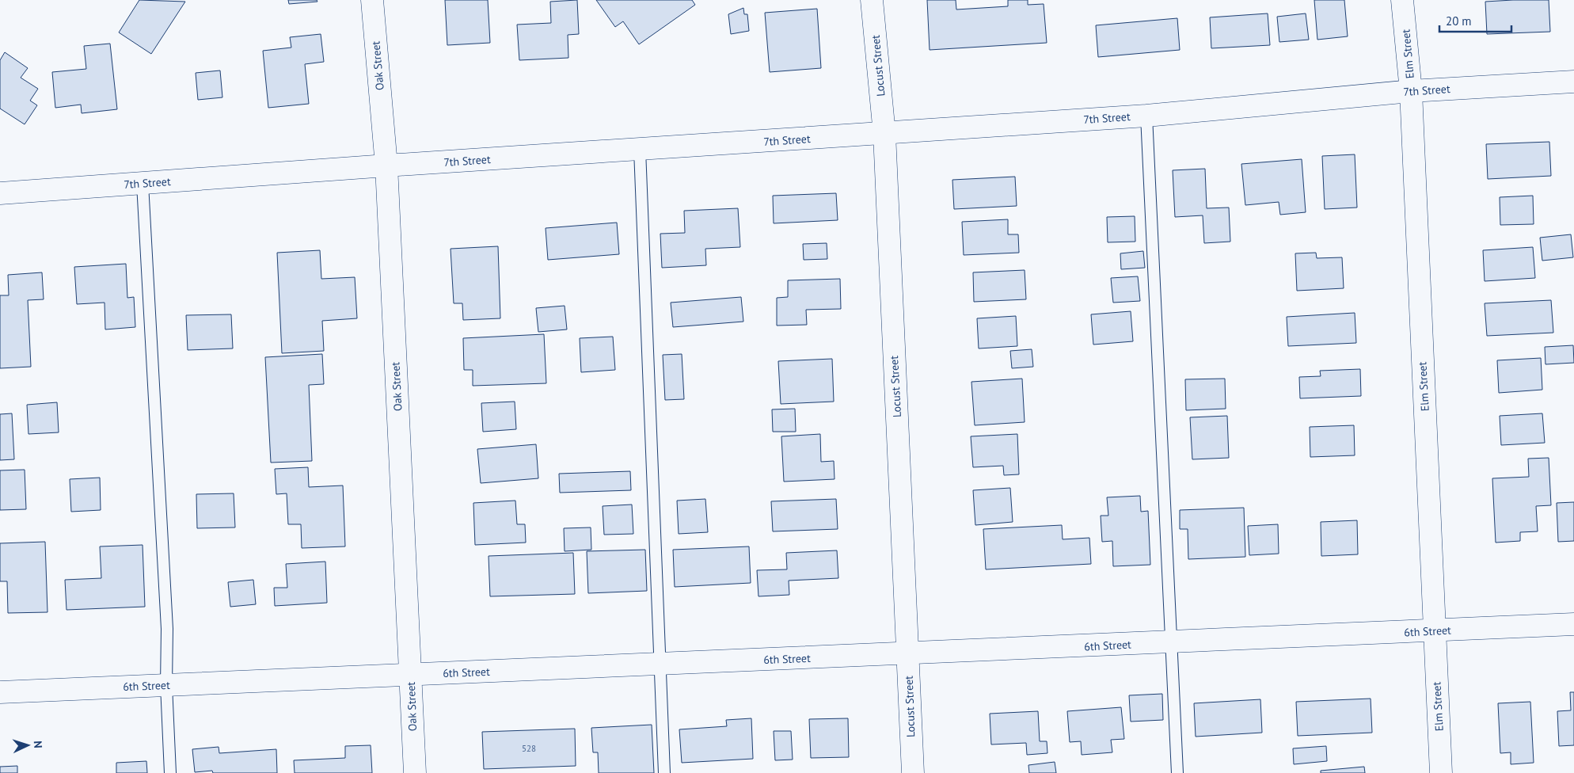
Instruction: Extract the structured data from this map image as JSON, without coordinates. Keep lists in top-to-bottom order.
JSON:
{
  "streets": {
    "street": [
      "Elm Street",
      "Oak Street",
      "Locust Street",
      "7th Street",
      "6th Street"
    ]
  },
  "crossings": [
    ["Elm Street", "7th Street"],
    ["Elm Street", "6th Street"],
    ["Oak Street", "7th Street"],
    ["Oak Street", "6th Street"],
    ["Locust Street", "7th Street"],
    ["Locust Street", "6th Street"]
  ],
  "house_numbers": ["528"],
  "scale_bar": "20 m",
  "north": "right"
}
